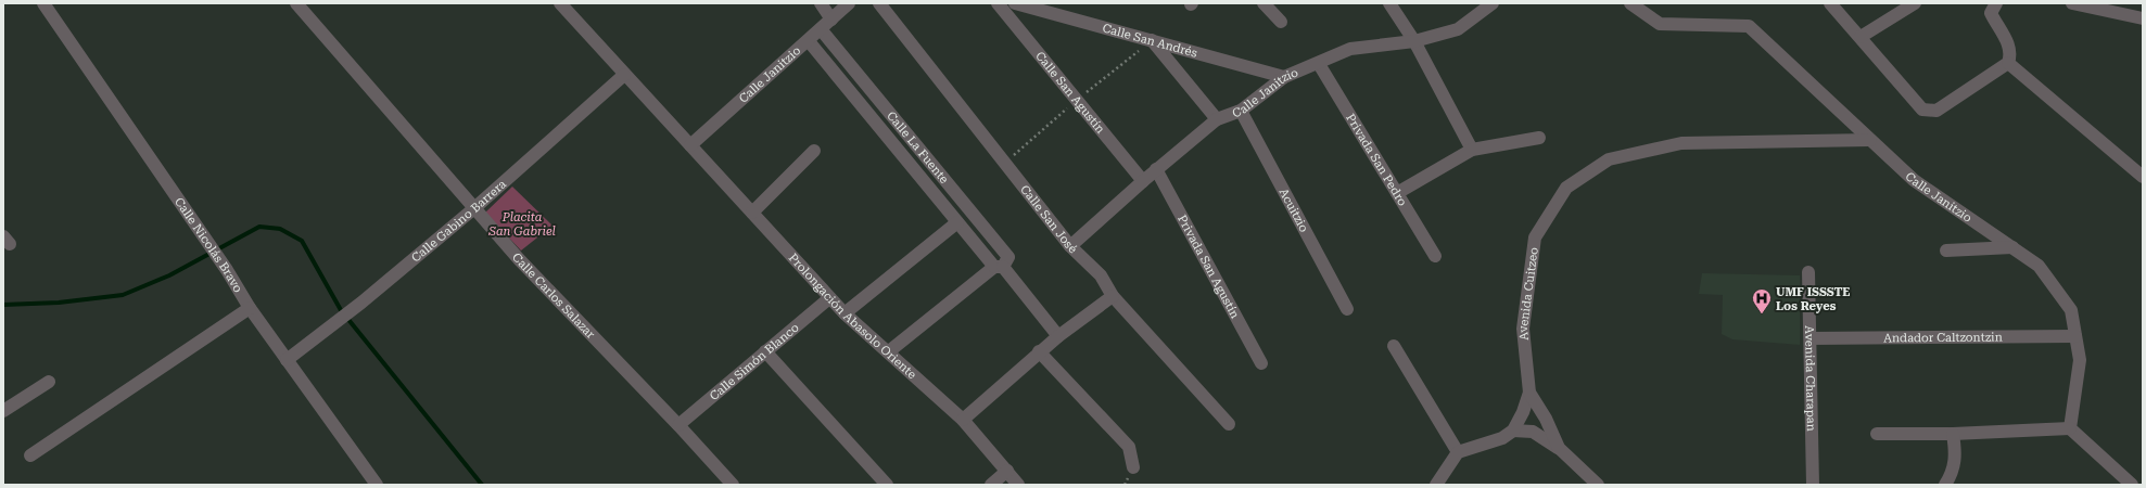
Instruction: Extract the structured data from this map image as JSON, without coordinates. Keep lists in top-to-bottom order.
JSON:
{
  "streets": {
    "street": [
      "Calle San Andrés",
      "Calle Janitzio",
      "Calle San Agustín",
      "Calle La Fuente",
      "Privada San Pedro",
      "Acuitzio",
      "Calle San José",
      "Calle Gabino Barrera",
      "Calle Nicolás Bravo",
      "Privada San Agustín",
      "Avenida Cuitzeo",
      "Calle Carlos Salazar",
      "Prolongación Abasolo Oriente",
      "Andador Caltzontzin",
      "Calle Simón Blanco",
      "Avenida Charapan"
    ]
  },
  "crossings": [
    ["Calle San Andrés", "Calle Janitzio"],
    ["Calle Janitzio", "Calle San Agustín"],
    ["Calle Janitzio", "Calle La Fuente"],
    ["Calle Janitzio", "Privada San Pedro"],
    ["Calle Janitzio", "Acuitzio"],
    ["Calle Janitzio", "Calle San José"],
    ["Calle Janitzio", "Privada San Agustín"],
    ["Calle Janitzio", "Avenida Cuitzeo"],
    ["Calle Janitzio", "Prolongación Abasolo Oriente"],
    ["Calle Janitzio", "Andador Caltzontzin"],
    ["Calle Gabino Barrera", "Calle Nicolás Bravo"],
    ["Calle Gabino Barrera", "Calle Carlos Salazar"],
    ["Calle Gabino Barrera", "Prolongación Abasolo Oriente"],
    ["Calle Carlos Salazar", "Calle Simón Blanco"],
    ["Prolongación Abasolo Oriente", "Calle Simón Blanco"],
    ["Andador Caltzontzin", "Avenida Charapan"]
  ],
  "parks": ["Placita San Gabriel"],
  "places": {
    "hospital": ["UMF ISSSTE Los Reyes"]
  }
}
